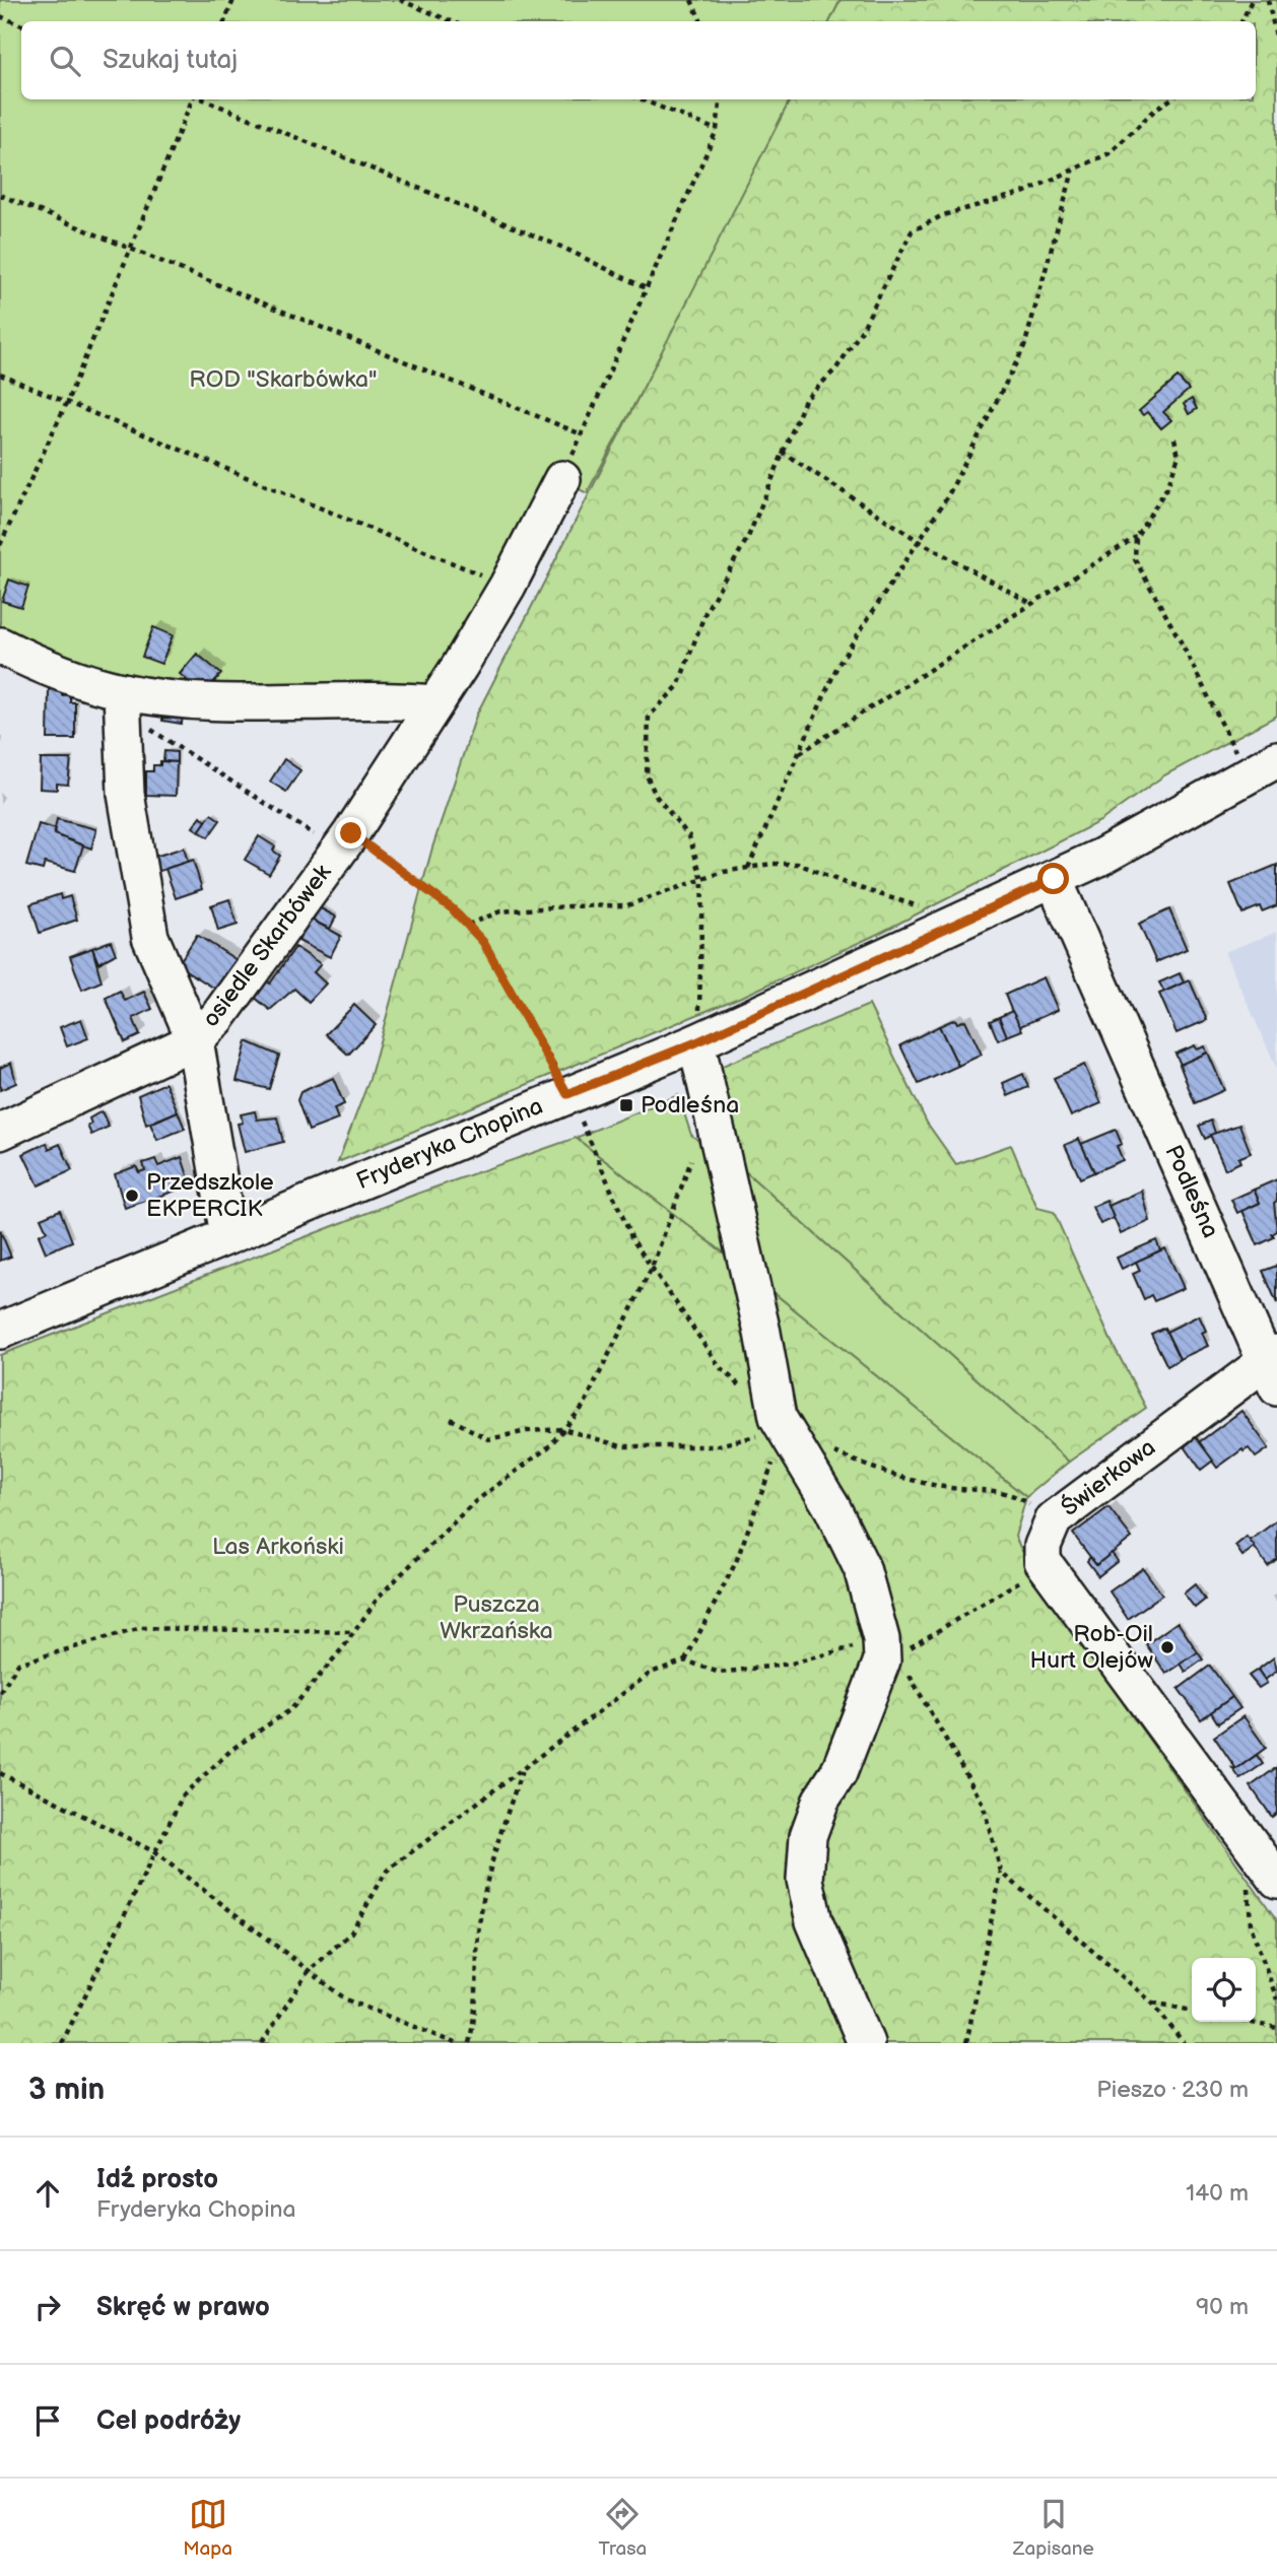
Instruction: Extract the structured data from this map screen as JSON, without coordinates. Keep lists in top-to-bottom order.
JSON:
{
  "streets": {
    "street": [
      "osiedle Skarbówek",
      "Fryderyka Chopina",
      "Podleśna",
      "Świerkowa"
    ]
  },
  "crossings": [
    ["osiedle Skarbówek", "Fryderyka Chopina"],
    ["Fryderyka Chopina", "Podleśna"],
    ["Podleśna", "Świerkowa"]
  ],
  "parks": ["ROD \"Skarbówka\"", "Las Arkoński", "Puszcza Wkrzańska"],
  "places": {
    "transit": ["Podleśna"],
    "other": ["Przedszkole EKPERCIK", "Rob-Oil Hurt Olejów"]
  },
  "page": {
    "search": "Szukaj tutaj",
    "heading": ["3 min", "Pieszo · 230 m"],
    "list": [
      ["Idź prosto", "Fryderyka Chopina", "140 m"],
      ["Skręć w prawo", "90 m"],
      "Cel podróży"
    ],
    "nav": ["Mapa", "Trasa", "Zapisane"]
  }
}
